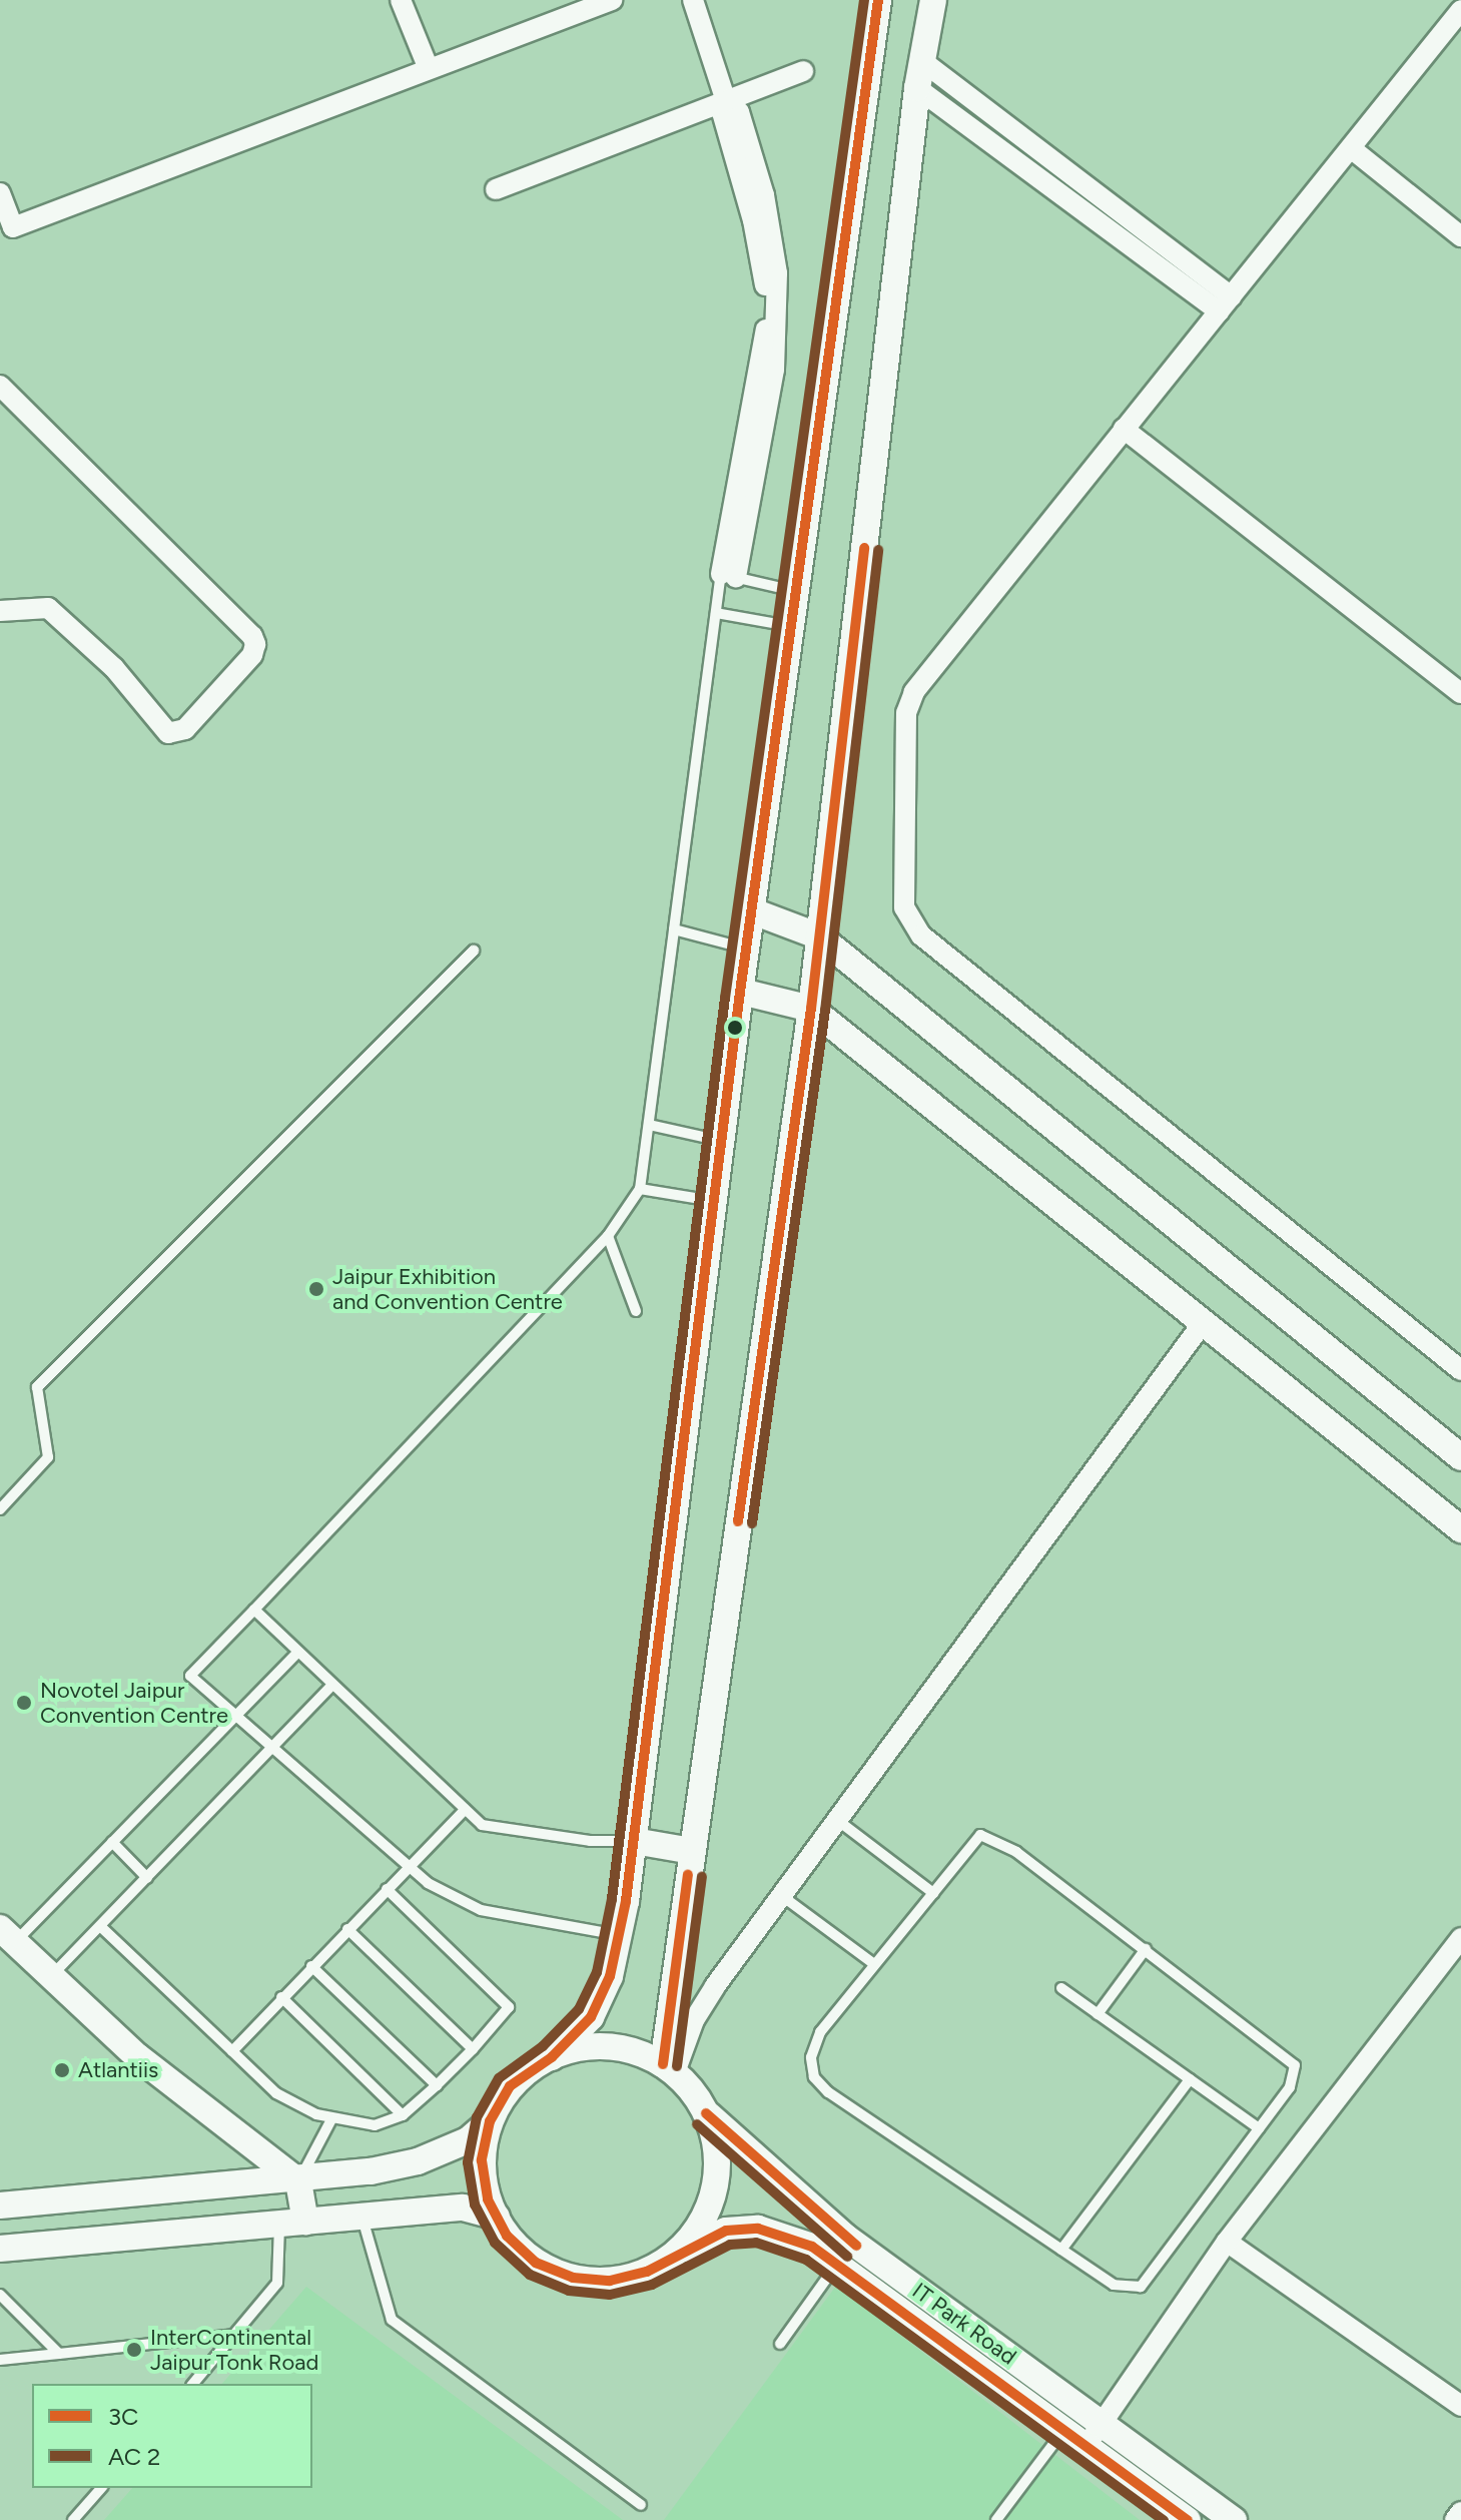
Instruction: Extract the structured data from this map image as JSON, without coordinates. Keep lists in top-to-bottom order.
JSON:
{
  "streets": {
    "street": ["IT Park Road"]
  },
  "places": [
    "Jaipur Exhibition and Convention Centre",
    "Novotel Jaipur Convention Centre",
    "Atlantiis",
    "InterContinental Jaipur Tonk Road"
  ],
  "lines": ["transit line 3C"],
  "legend": ["3C", "AC 2"]
}
